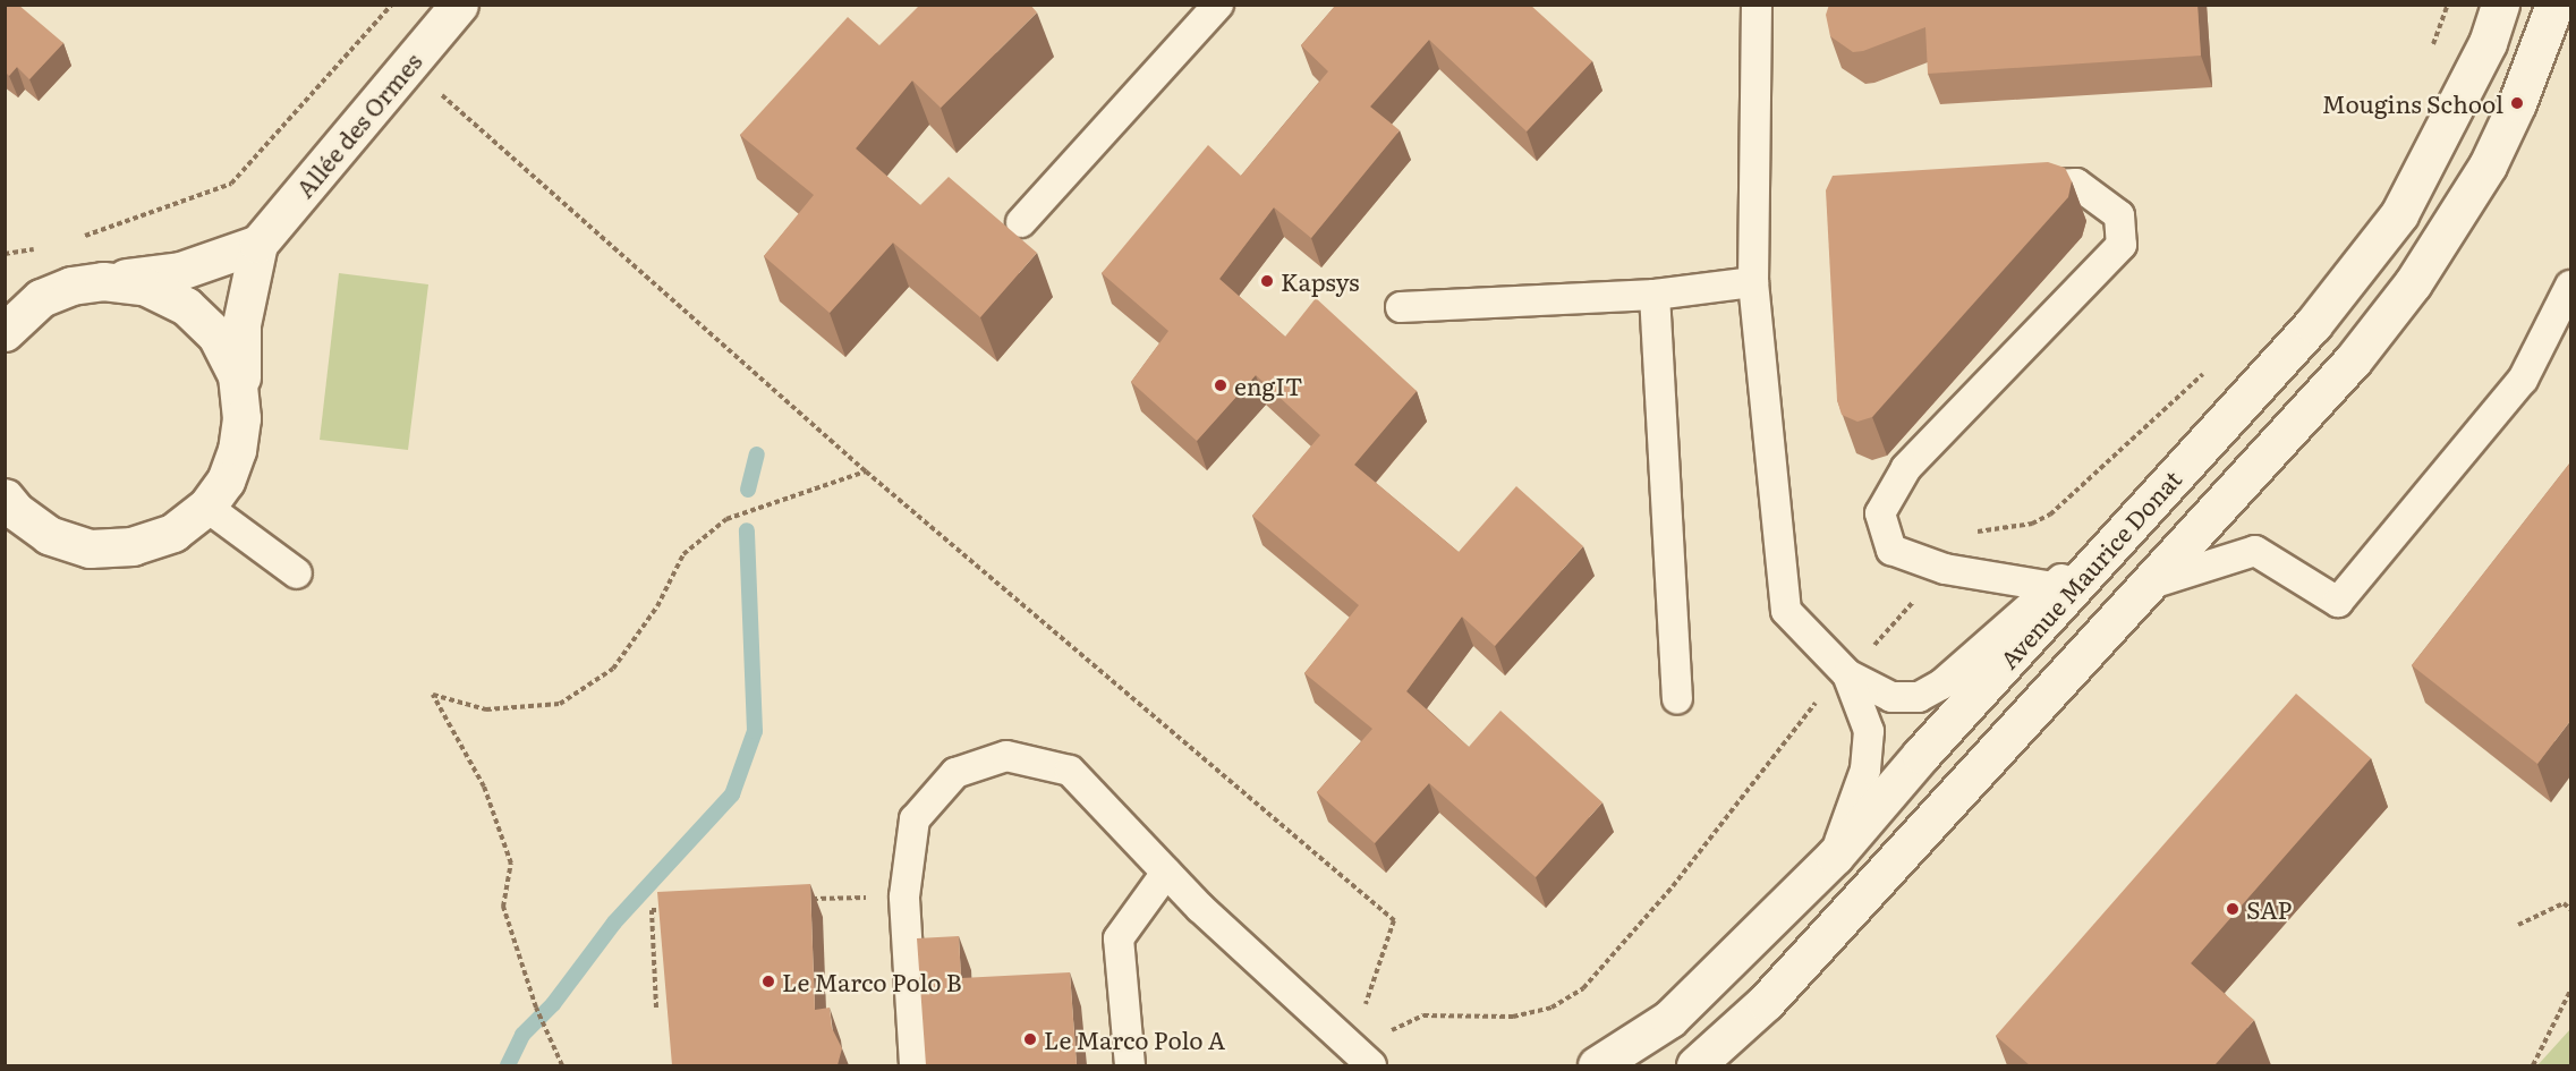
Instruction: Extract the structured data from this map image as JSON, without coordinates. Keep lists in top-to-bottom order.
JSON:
{
  "streets": {
    "main road": ["Allée des Ormes", "Avenue Maurice Donat"]
  },
  "places": [
    "Mougins School",
    "Kapsys",
    "engIT",
    "SAP",
    "Le Marco Polo B",
    "Le Marco Polo A"
  ]
}
